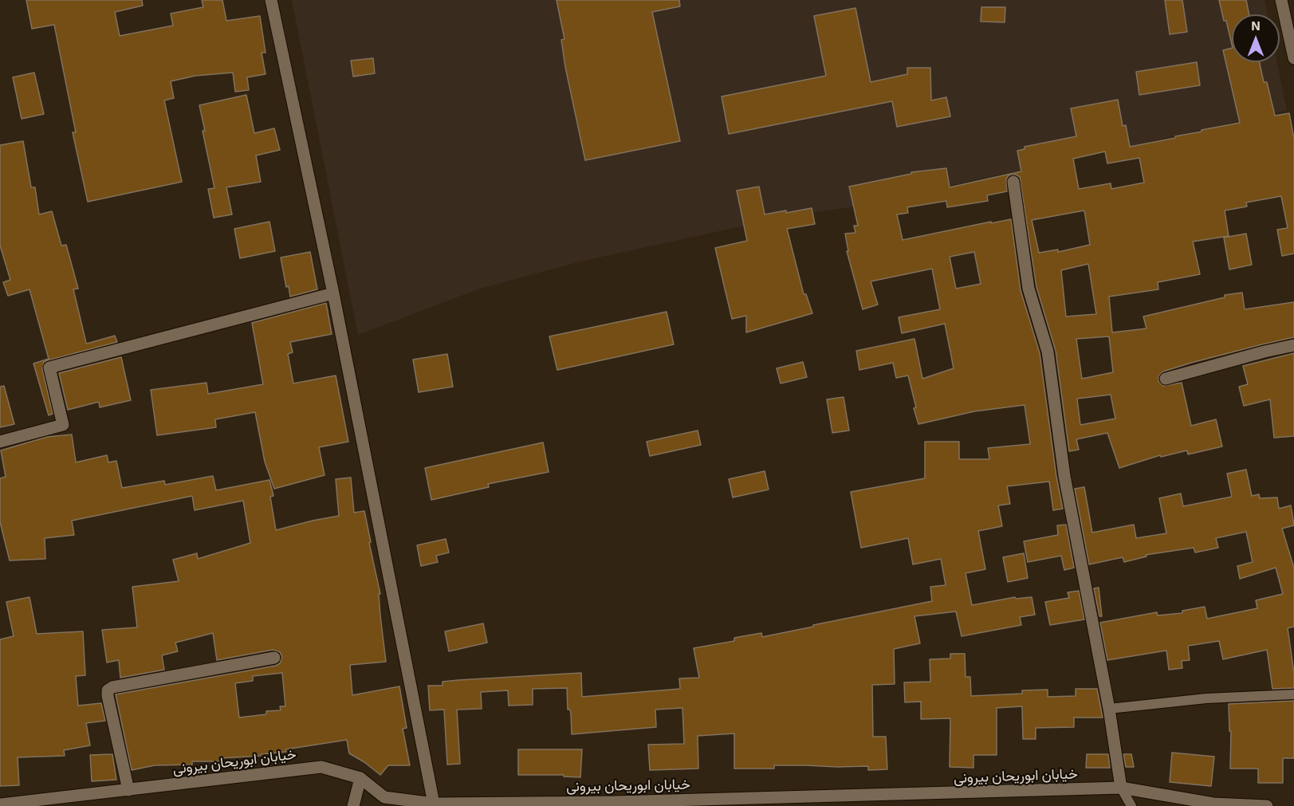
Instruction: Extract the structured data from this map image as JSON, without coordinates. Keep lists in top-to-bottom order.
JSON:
{
  "streets": {
    "street": ["خیابان ابوریحان بیرونی"]
  },
  "north": "top"
}
